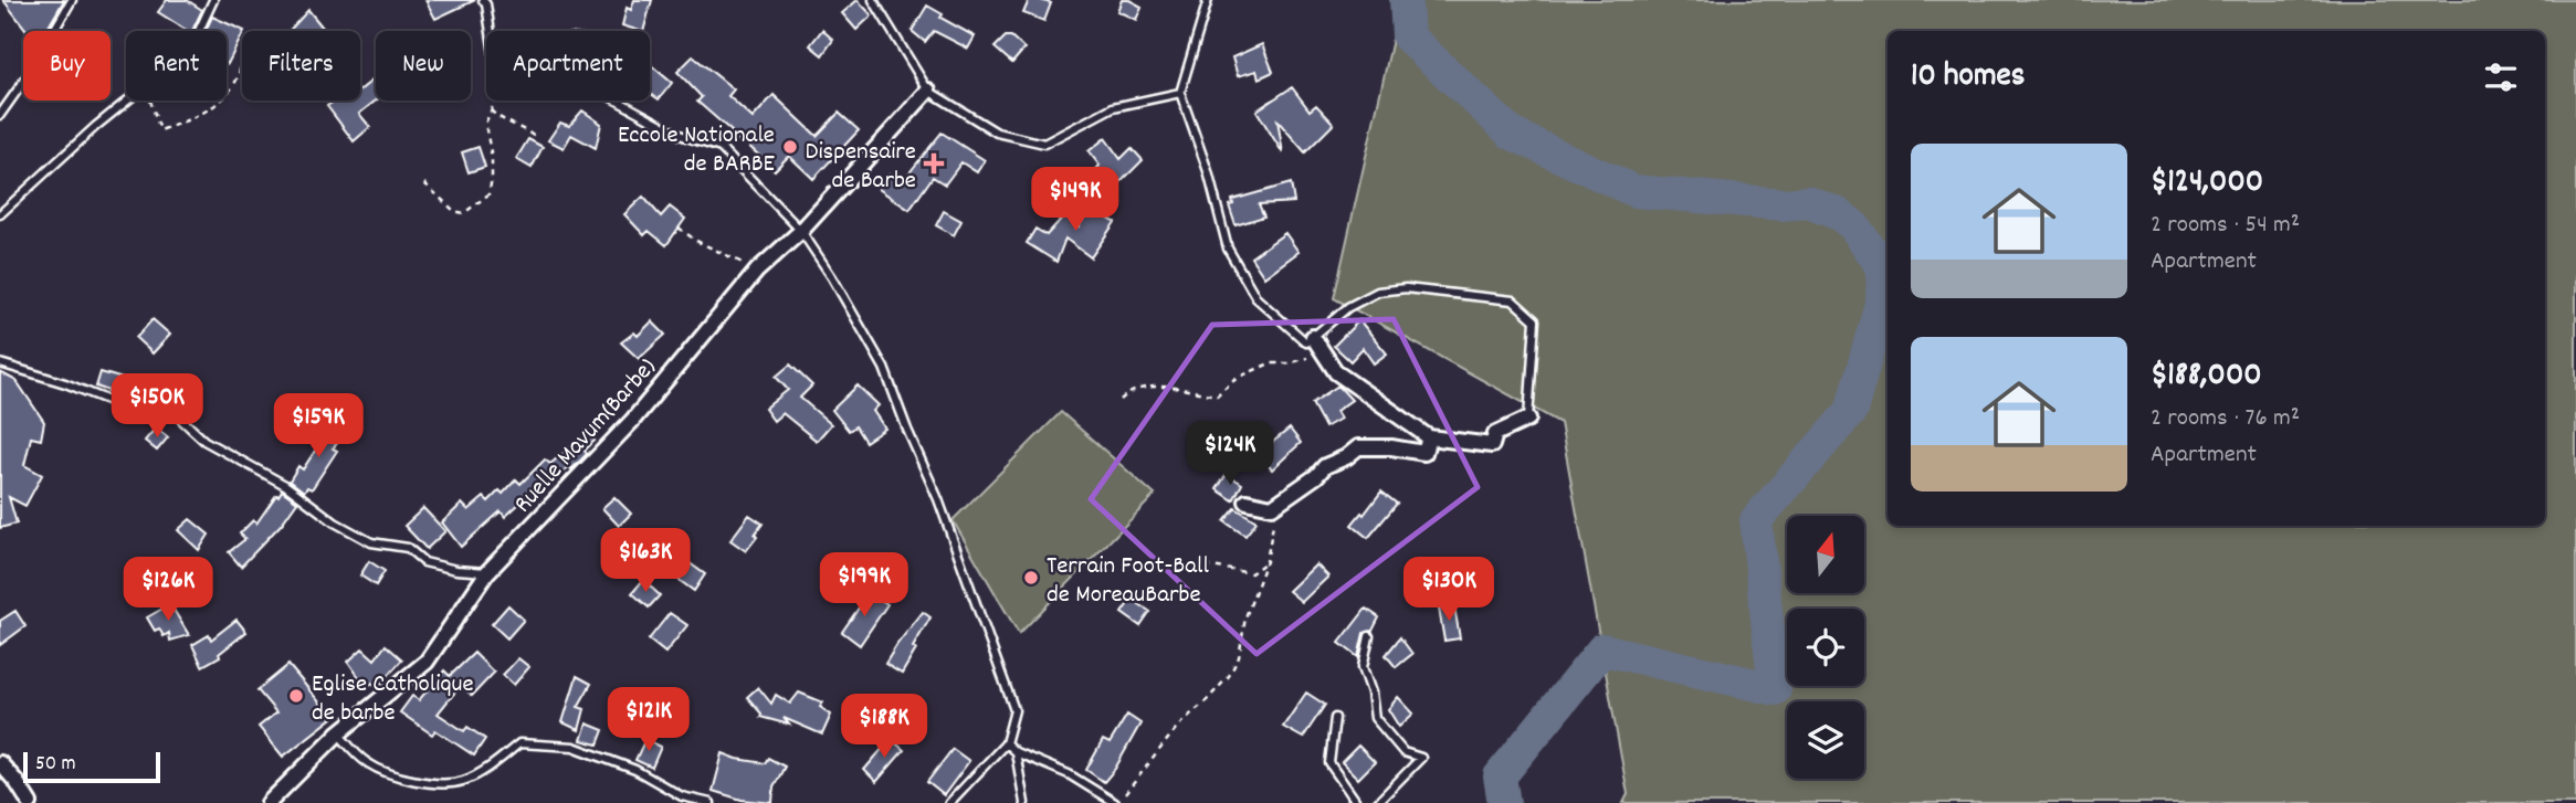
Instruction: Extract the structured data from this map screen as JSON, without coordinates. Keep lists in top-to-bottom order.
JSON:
{
  "streets": {
    "street": ["Ruelle Mavum(Barbe)"]
  },
  "places": {
    "other": ["Eccole Nationale de BARBE", "Terrain Foot-Ball de MoreauBarbe", "Eglise Catholique de barbe"],
    "health": ["Dispensaire de Barbe"]
  },
  "scale_bar": "50 m",
  "north": "top",
  "page": {
    "chip": [
      "Buy",
      "Rent",
      "Filters",
      "New",
      "Apartment"
    ],
    "heading": "10 homes",
    "list": [
      {
        "name": "$124,000",
        "note": "2 rooms · 54 m² · Apartment"
      },
      {
        "name": "$188,000",
        "note": "2 rooms · 76 m² · Apartment"
      }
    ],
    "price": [
      "$149K",
      "$150K",
      "$159K",
      "$124K",
      "$163K",
      "$199K",
      "$126K",
      "$130K",
      "$121K",
      "$188K"
    ],
    "scale": "50 m"
  }
}
